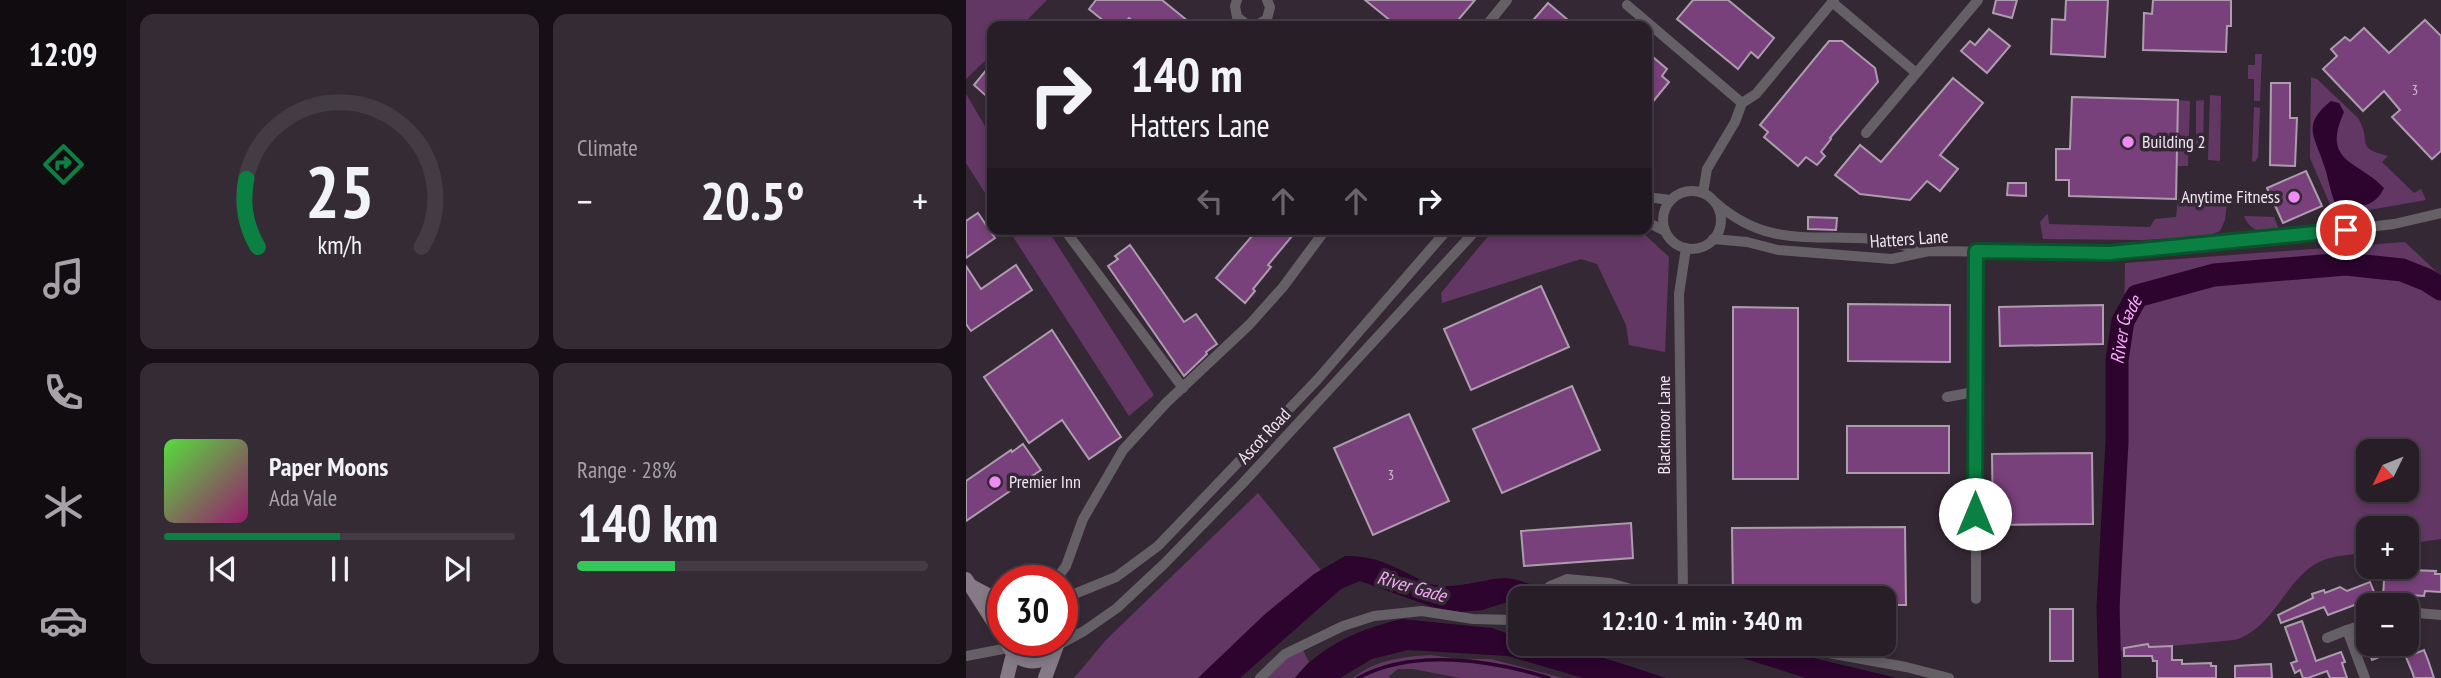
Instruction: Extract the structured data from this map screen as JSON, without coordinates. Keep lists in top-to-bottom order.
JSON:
{
  "streets": {
    "street": ["Hatters Lane", "Blackmoor Lane", "Ascot Road"]
  },
  "crossings": [
    ["Hatters Lane", "Blackmoor Lane"]
  ],
  "water": ["River Gade"],
  "places": ["Building 2", "Anytime Fitness", "Premier Inn"],
  "house_numbers": ["3", "3"],
  "north": "bottom left",
  "page": {
    "tabs": "12:09",
    "tile": [
      "Climate",
      ["Range · 28%", "140 km"]
    ],
    "turn": ["140 m", "Hatters Lane"],
    "heat": ["−", "20.5°", "+"],
    "song": ["Paper Moons", "Ada Vale"],
    "map_buttons": ["+", "−"],
    "limit": "30",
    "trip": "12:10 · 1 min · 340 m",
    "gauge": ["25", "km/h"]
  }
}
